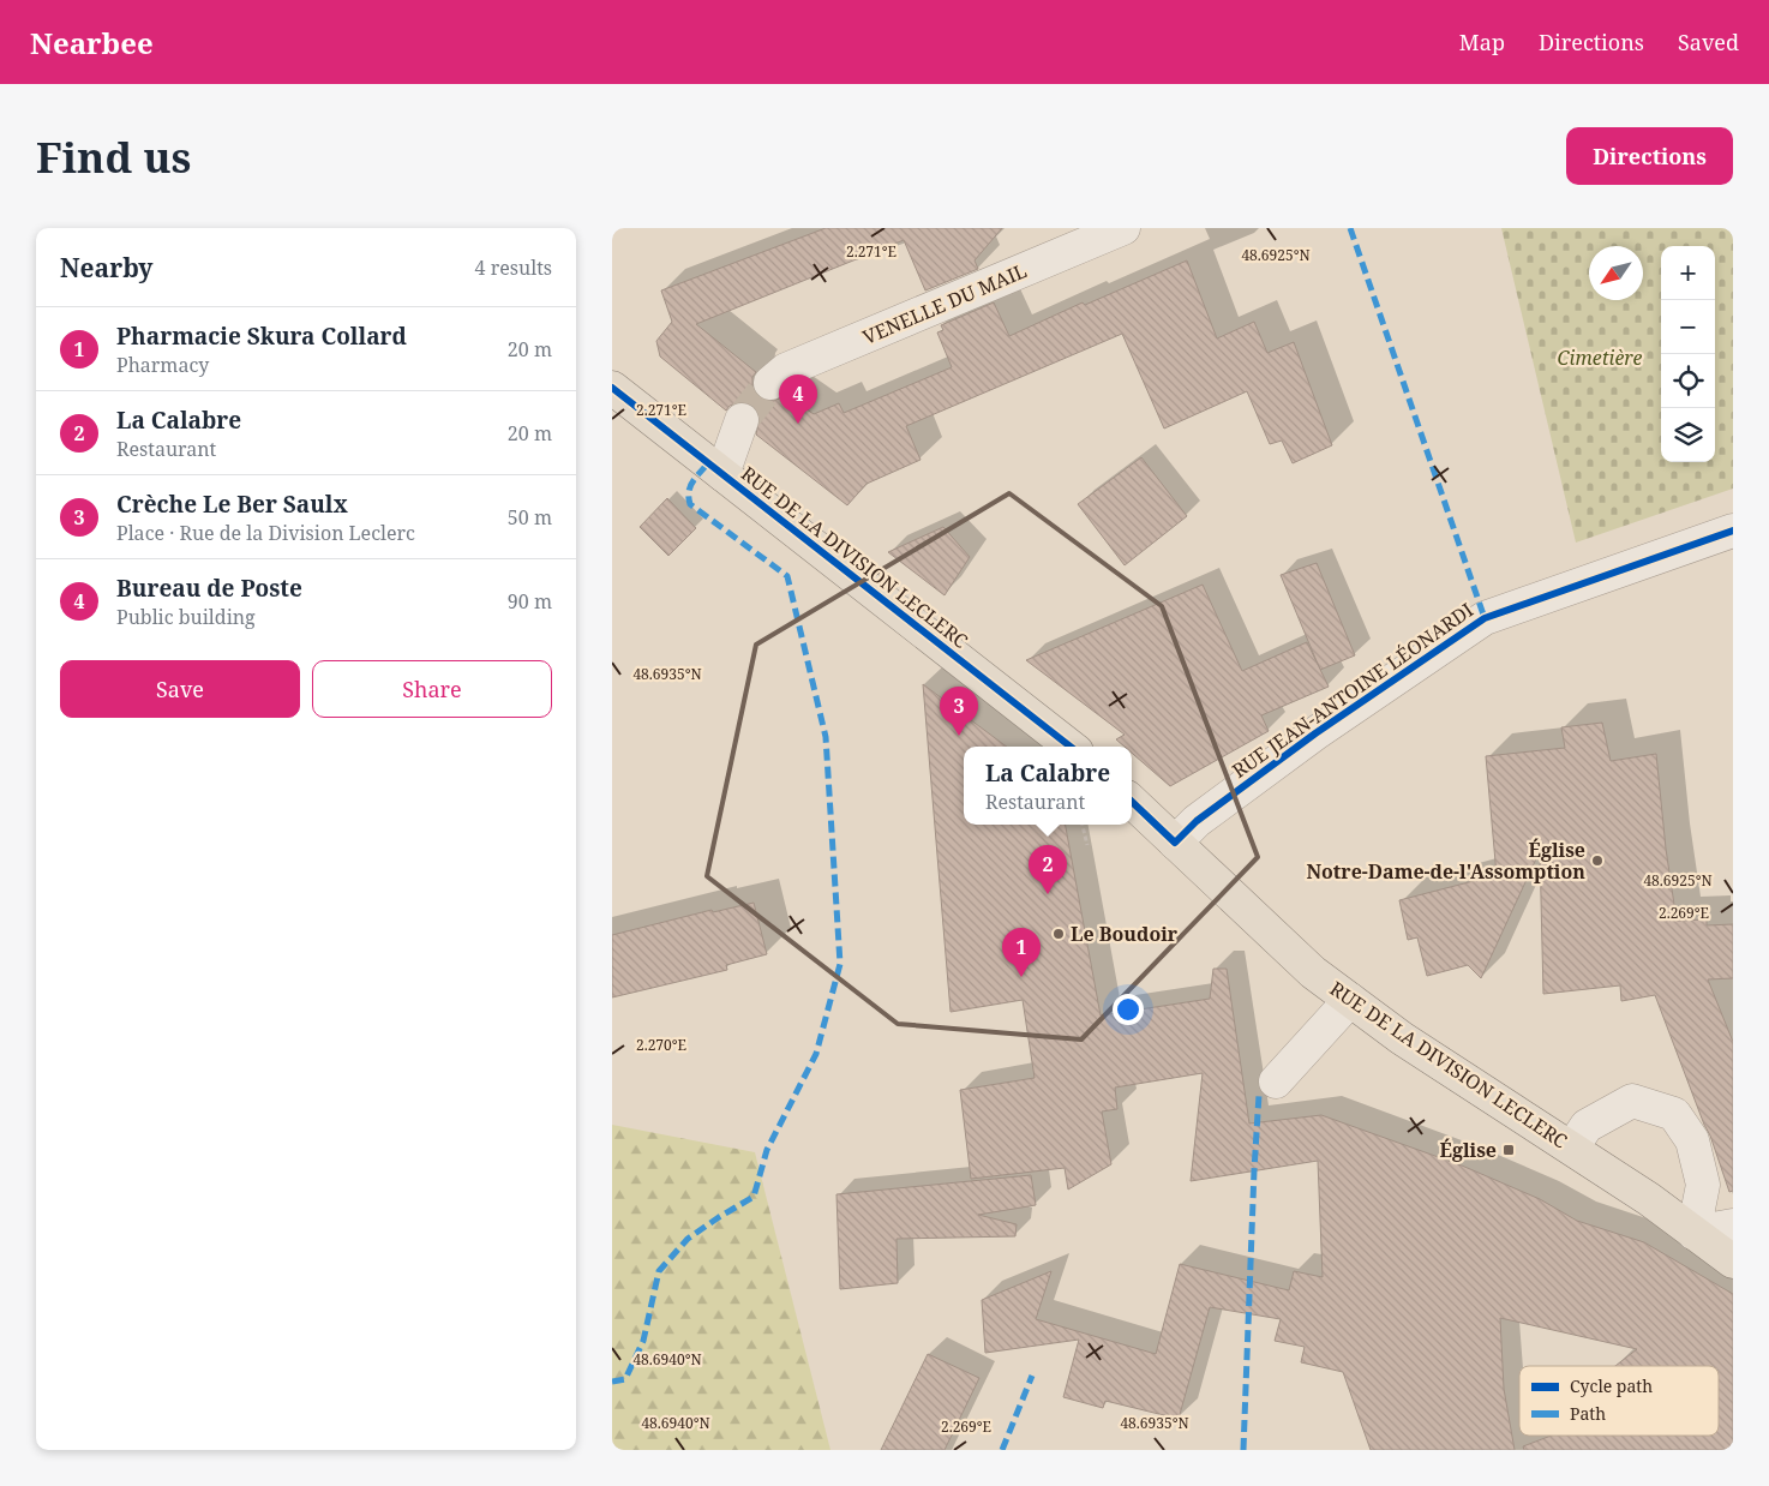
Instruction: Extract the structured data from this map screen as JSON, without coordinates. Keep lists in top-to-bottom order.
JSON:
{
  "streets": {
    "main road": ["RUE DE LA DIVISION LECLERC"],
    "street": ["VENELLE DU MAIL", "RUE JEAN-ANTOINE LÉONARDI"]
  },
  "crossings": [
    ["RUE DE LA DIVISION LECLERC", "RUE JEAN-ANTOINE LÉONARDI"]
  ],
  "parks": ["Cimetière"],
  "places": {
    "other": ["Église Notre-Dame-de-l'Assomption", "Le Boudoir"],
    "transit": ["Église"]
  },
  "legend": ["Cycle path", "Path"],
  "north": "bottom left",
  "page": {
    "header": "Nearbee",
    "nav": ["Map", "Directions", "Saved"],
    "buttons": [
      "Directions",
      ["Save", "Share"]
    ],
    "title": "Find us",
    "heading": ["Nearby", "4 results"],
    "map_buttons": ["+", "−"],
    "list": [
      {
        "mark": "1",
        "name": "Pharmacie Skura Collard",
        "note": "Pharmacy",
        "value": "20 m"
      },
      {
        "mark": "2",
        "name": "La Calabre",
        "note": "Restaurant",
        "value": "20 m"
      },
      {
        "mark": "3",
        "name": "Crèche Le Ber Saulx",
        "note": "Place · Rue de la Division Leclerc",
        "value": "50 m"
      },
      {
        "mark": "4",
        "name": "Bureau de Poste",
        "note": "Public building",
        "value": "90 m"
      }
    ],
    "pins": [
      "4",
      "3",
      "2",
      "1"
    ],
    "popup": ["La Calabre", "Restaurant"]
  },
  "coordinates": [
    "2.271°E",
    "48.6925°N",
    "48.6935°N",
    "2.269°E",
    "2.270°E",
    "48.6940°N"
  ]
}
